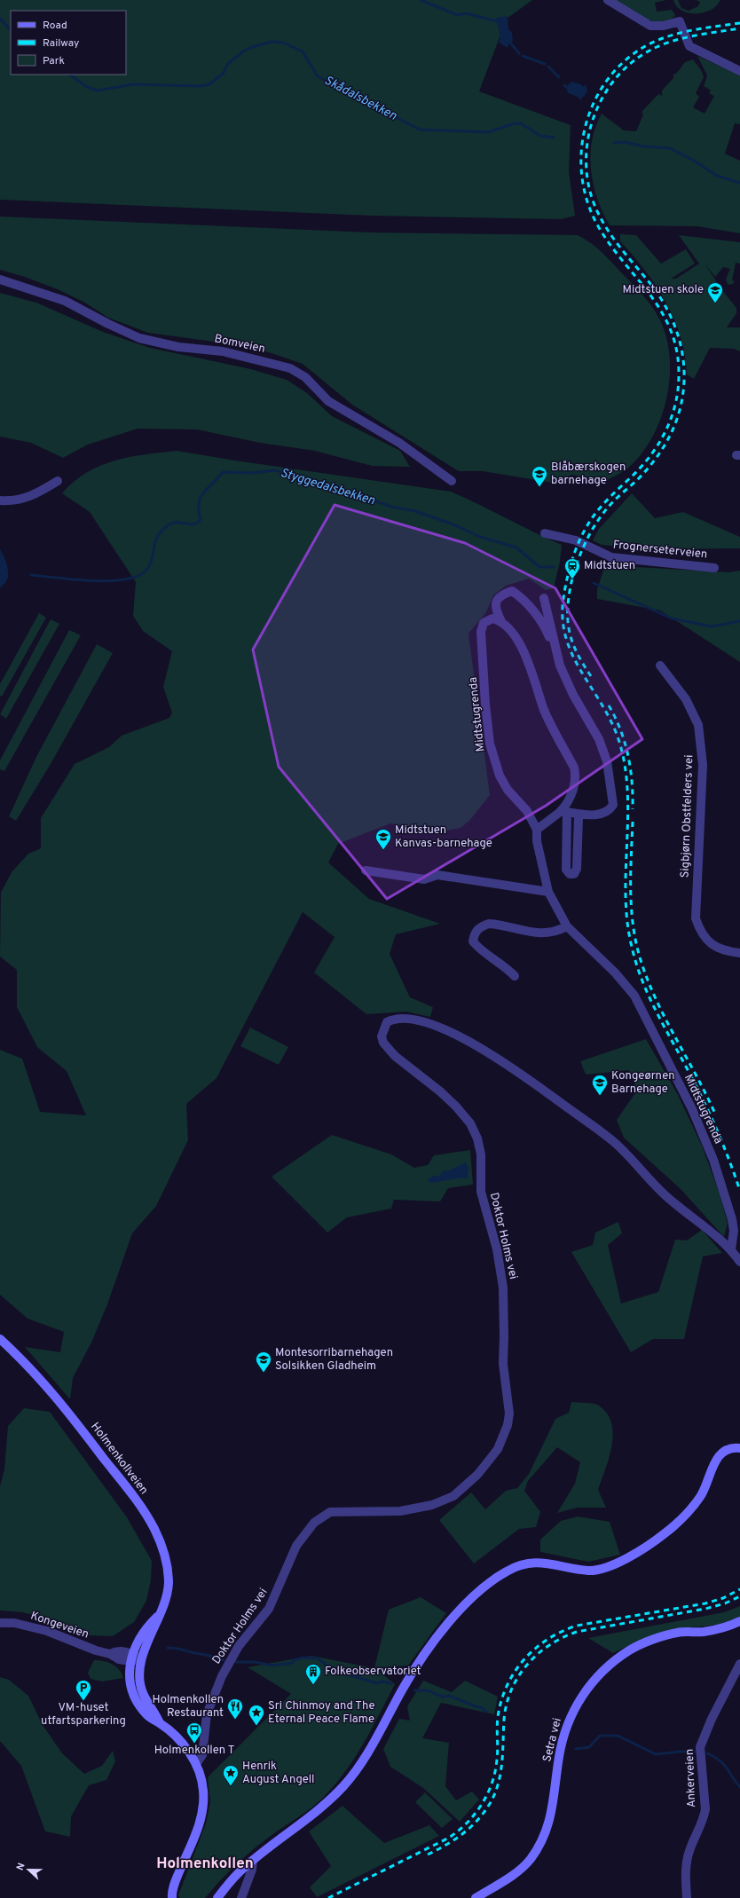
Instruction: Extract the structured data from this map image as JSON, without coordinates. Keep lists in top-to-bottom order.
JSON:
{
  "streets": {
    "main road": ["Holmenkollveien", "Setra vei"],
    "street": [
      "Bomveien",
      "Frognerseterveien",
      "Midtstugrenda",
      "Sigbjørn Obstfelders vei",
      "Doktor Holms vei",
      "Kongeveien",
      "Ankerveien"
    ]
  },
  "crossings": [
    ["Midtstugrenda", "Doktor Holms vei"],
    ["Doktor Holms vei", "Holmenkollveien"],
    ["Holmenkollveien", "Kongeveien"]
  ],
  "districts": ["Holmenkollen"],
  "water": ["Skådalsbekken", "Styggedalsbekken"],
  "places": {
    "school or university": [
      "Midtstuen skole",
      "Blåbærskogen barnehage",
      "Midtstuen Kanvas-barnehage",
      "Kongeørnen Barnehage",
      "Montesorribarnehagen Solsikken Gladheim"
    ],
    "station": ["Midtstuen"],
    "building": ["Folkeobservatoriet"],
    "parking": ["VM-huset utfartsparkering"],
    "restaurant": ["Holmenkollen Restaurant"],
    "place": ["Sri Chinmoy and The Eternal Peace Flame", "Henrik August Angell"],
    "bus stop": ["Holmenkollen T"]
  },
  "legend": ["Road", "Railway", "Park"],
  "north": "left"
}
